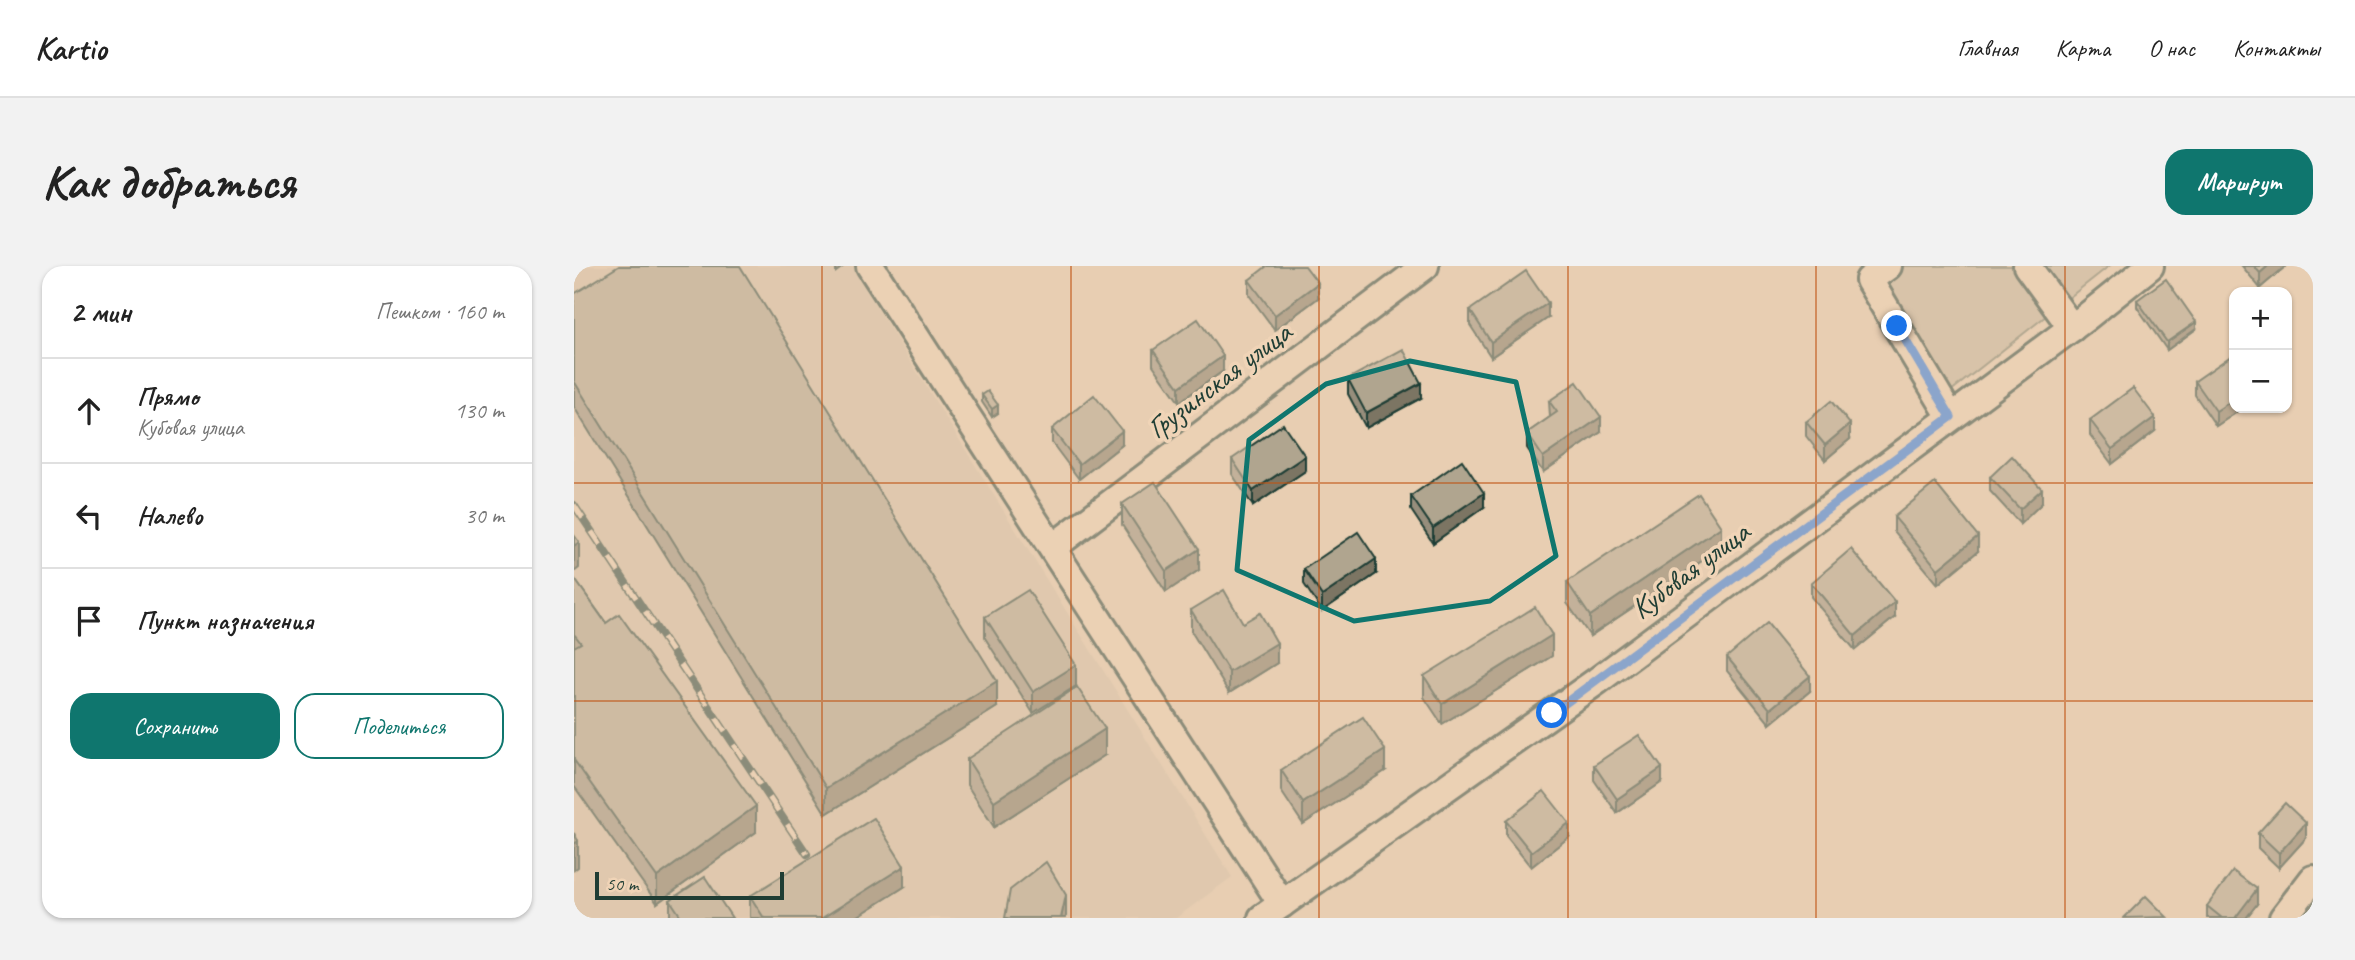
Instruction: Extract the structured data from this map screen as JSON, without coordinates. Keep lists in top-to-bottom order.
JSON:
{
  "streets": {
    "street": ["Грузинская улица", "Кубовая улица"]
  },
  "scale_bar": "50 m",
  "page": {
    "header": "Kartio",
    "nav": [
      "Главная",
      "Карта",
      "О нас",
      "Контакты"
    ],
    "buttons": [
      "Маршрут",
      ["Сохранить", "Поделиться"]
    ],
    "title": "Как добраться",
    "heading": ["2 мин", "Пешком · 160 m"],
    "map_buttons": ["+", "−"],
    "list": [
      ["Прямо", "Кубовая улица", "130 m"],
      ["Налево", "30 m"],
      "Пункт назначения"
    ],
    "scale": "50 m"
  }
}
